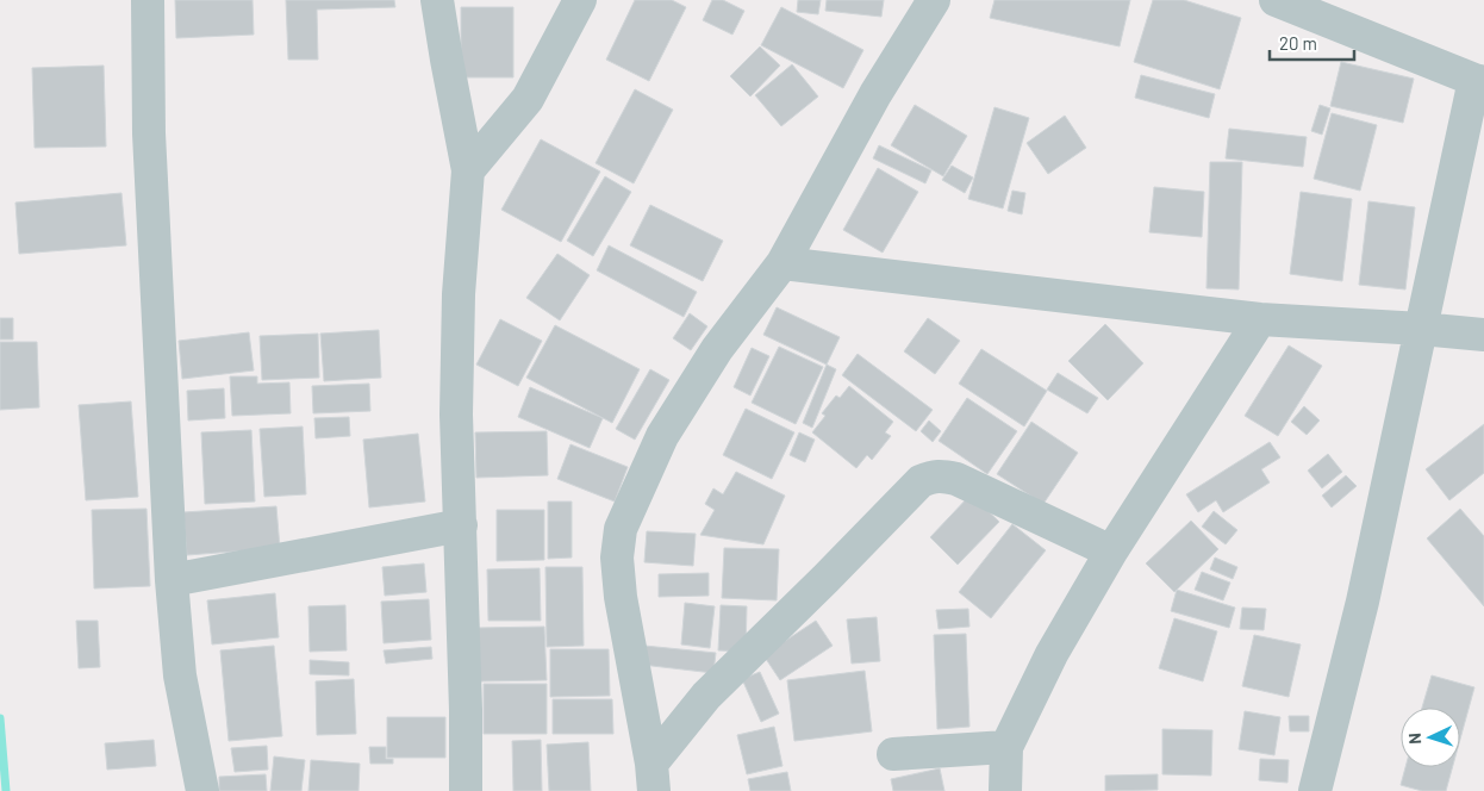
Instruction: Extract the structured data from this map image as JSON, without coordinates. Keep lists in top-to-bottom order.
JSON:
{
  "scale_bar": "20 m",
  "north": "left"
}
